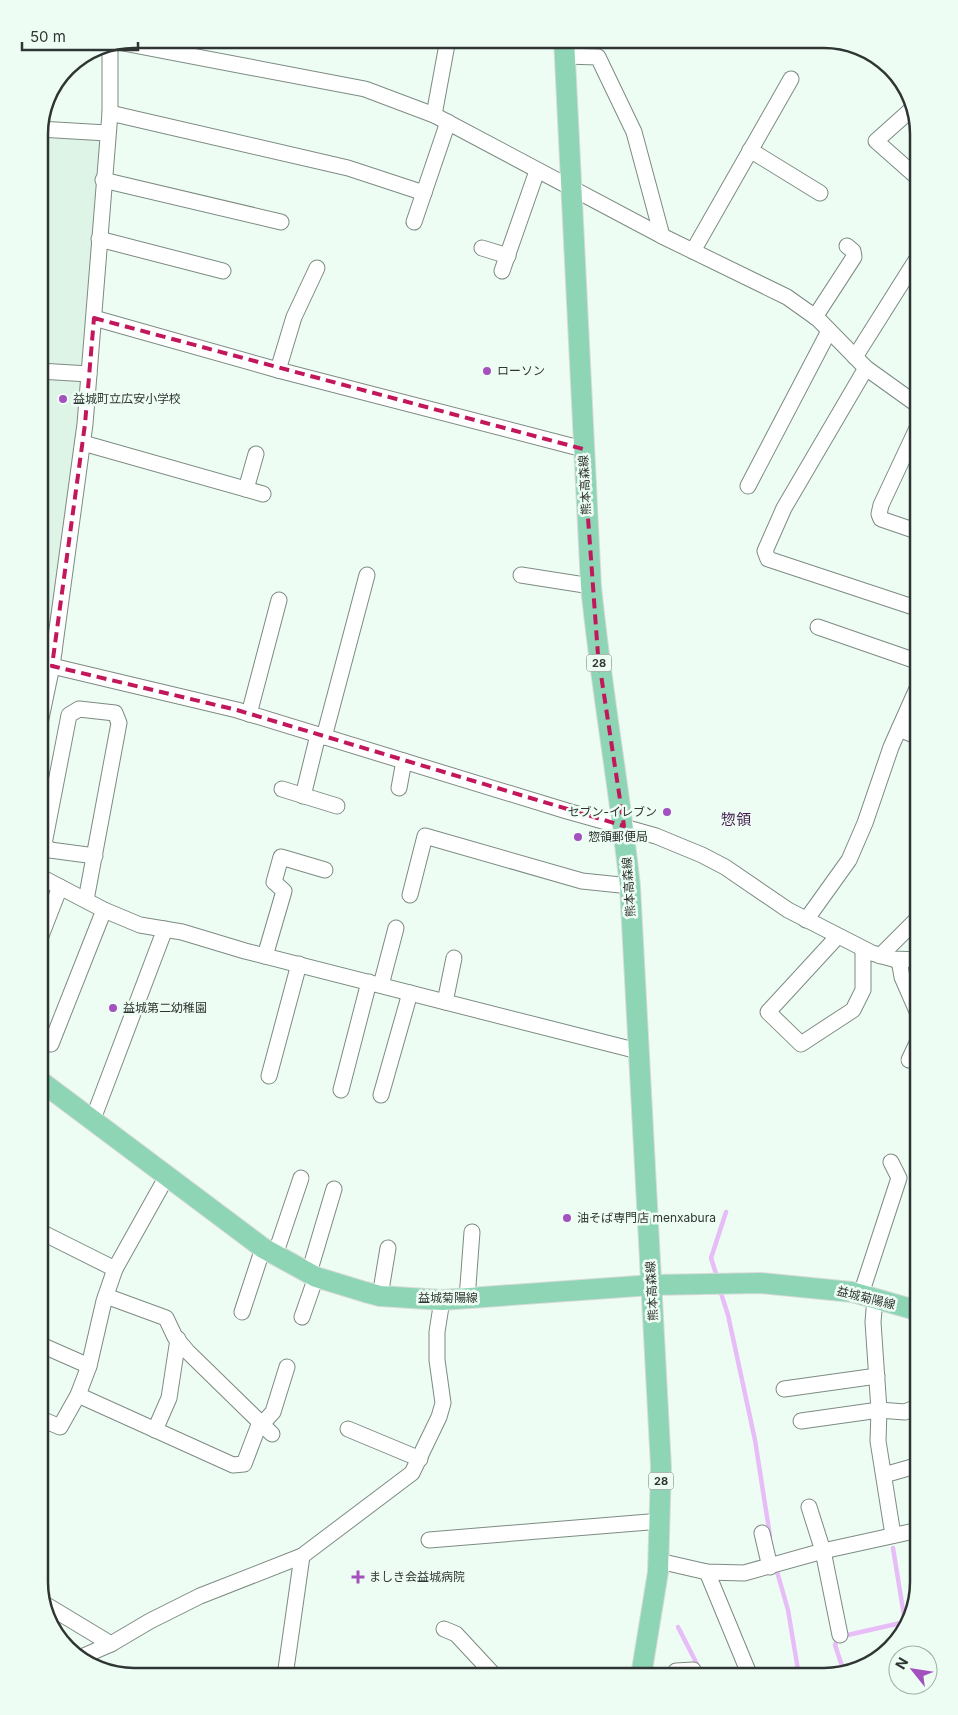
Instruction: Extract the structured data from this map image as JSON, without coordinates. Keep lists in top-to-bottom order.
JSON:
{
  "streets": {
    "main road": ["熊本高森線", "28", "益城菊陽線"]
  },
  "crossings": [
    ["熊本高森線", "益城菊陽線"]
  ],
  "districts": ["惣領"],
  "places": {
    "other": [
      "ローソン",
      "益城町立広安小学校",
      "セブン-イレブン",
      "惣領郵便局",
      "益城第二幼稚園",
      "油そば専門店 menxabura"
    ],
    "health": ["ましき会益城病院"]
  },
  "scale_bar": "50 m",
  "north": "top left"
}
